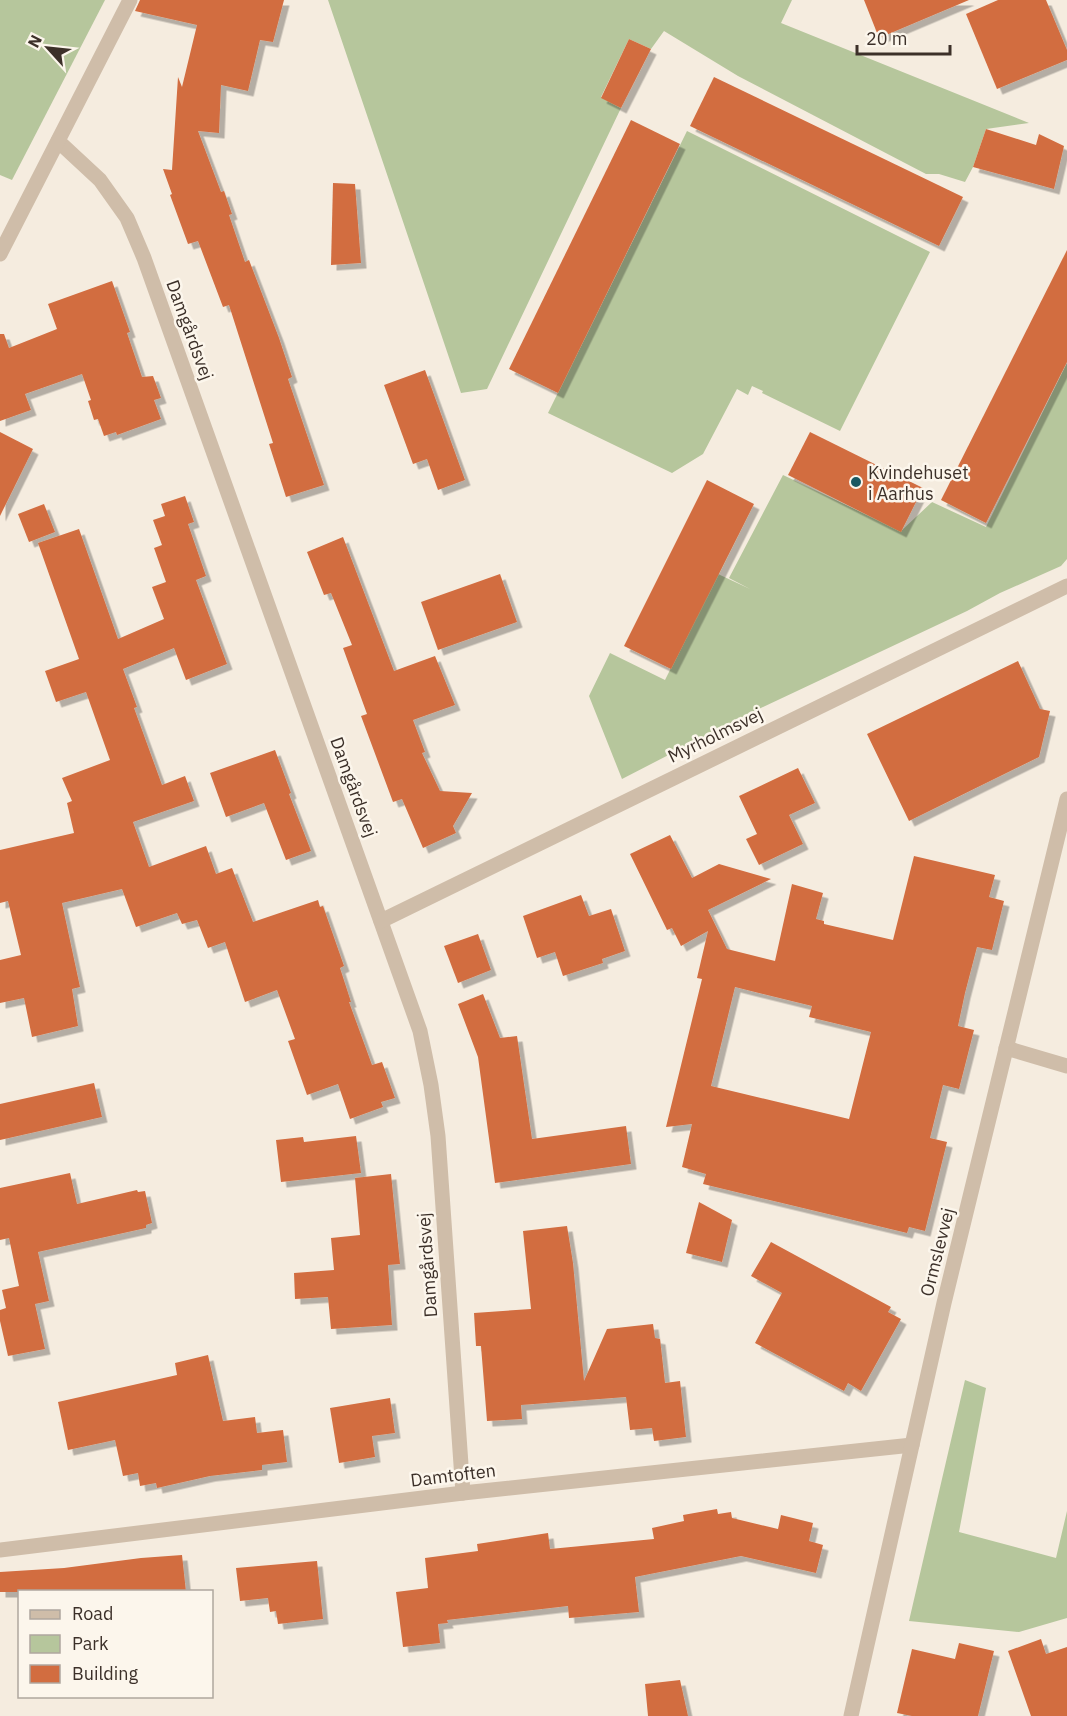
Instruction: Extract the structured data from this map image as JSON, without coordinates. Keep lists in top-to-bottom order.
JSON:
{
  "streets": {
    "street": [
      "Damgårdsvej",
      "Myrholmsvej",
      "Ormslevvej",
      "Damtoften"
    ]
  },
  "crossings": [
    ["Damgårdsvej", "Myrholmsvej"],
    ["Damgårdsvej", "Damtoften"],
    ["Ormslevvej", "Damtoften"]
  ],
  "places": ["Kvindehuset i Aarhus"],
  "legend": ["Road", "Park", "Building"],
  "scale_bar": "20 m",
  "north": "top left"
}
